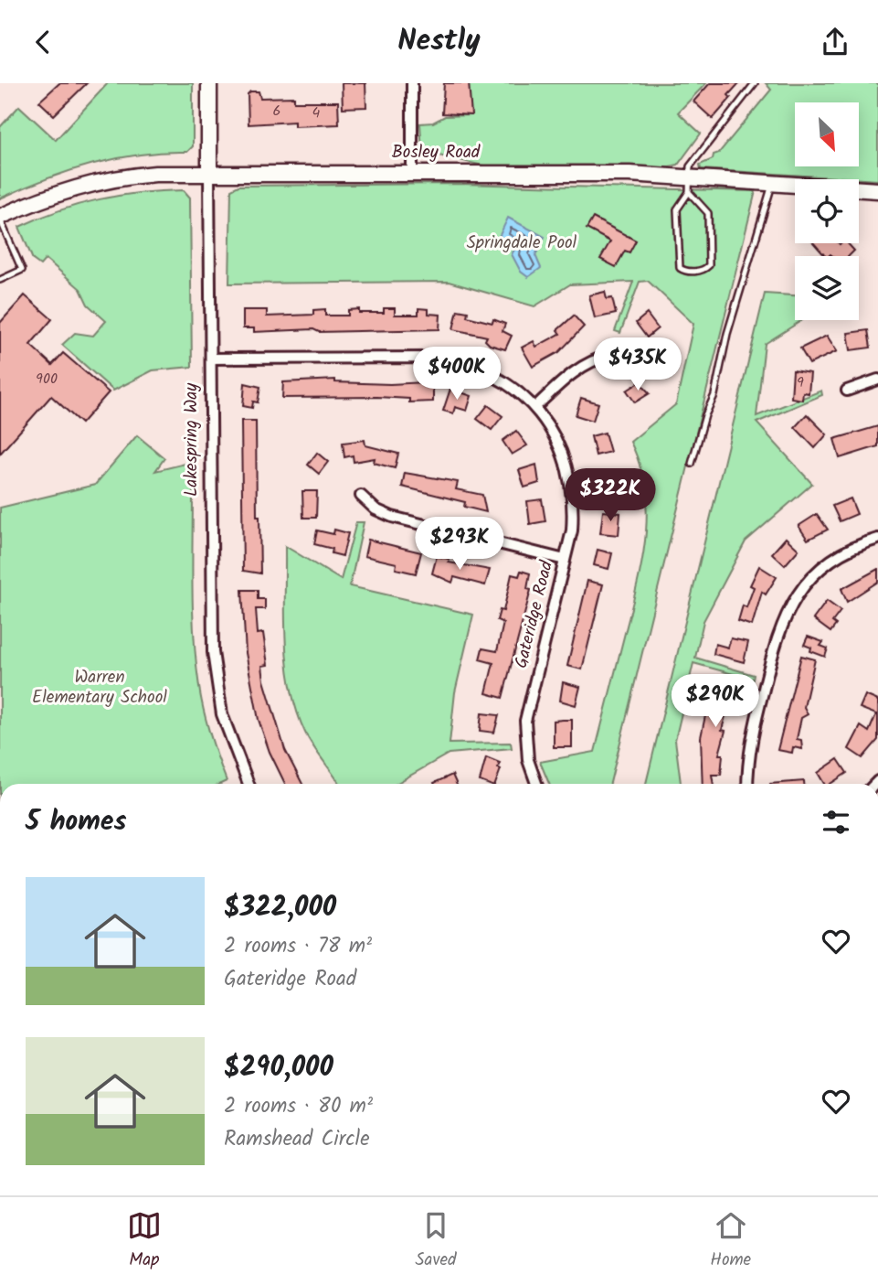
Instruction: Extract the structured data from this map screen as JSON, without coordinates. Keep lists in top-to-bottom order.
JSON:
{
  "streets": {
    "street": ["Bosley Road", "Lakespring Way", "Gateridge Road"]
  },
  "crossings": [
    ["Bosley Road", "Lakespring Way"],
    ["Lakespring Way", "Gateridge Road"]
  ],
  "parks": ["Springdale Pool", "Warren Elementary School"],
  "house_numbers": [
    "6",
    "4",
    "900",
    "9"
  ],
  "north": "bottom right",
  "page": {
    "header": "Nestly",
    "price": [
      "$435K",
      "$400K",
      "$322K",
      "$293K",
      "$290K"
    ],
    "heading": "5 homes",
    "list": [
      {
        "name": "$322,000",
        "note": "2 rooms · 78 m² · Gateridge Road"
      },
      {
        "name": "$290,000",
        "note": "2 rooms · 80 m² · Ramshead Circle"
      }
    ],
    "tabs": ["Map", "Saved", "Home"]
  }
}
